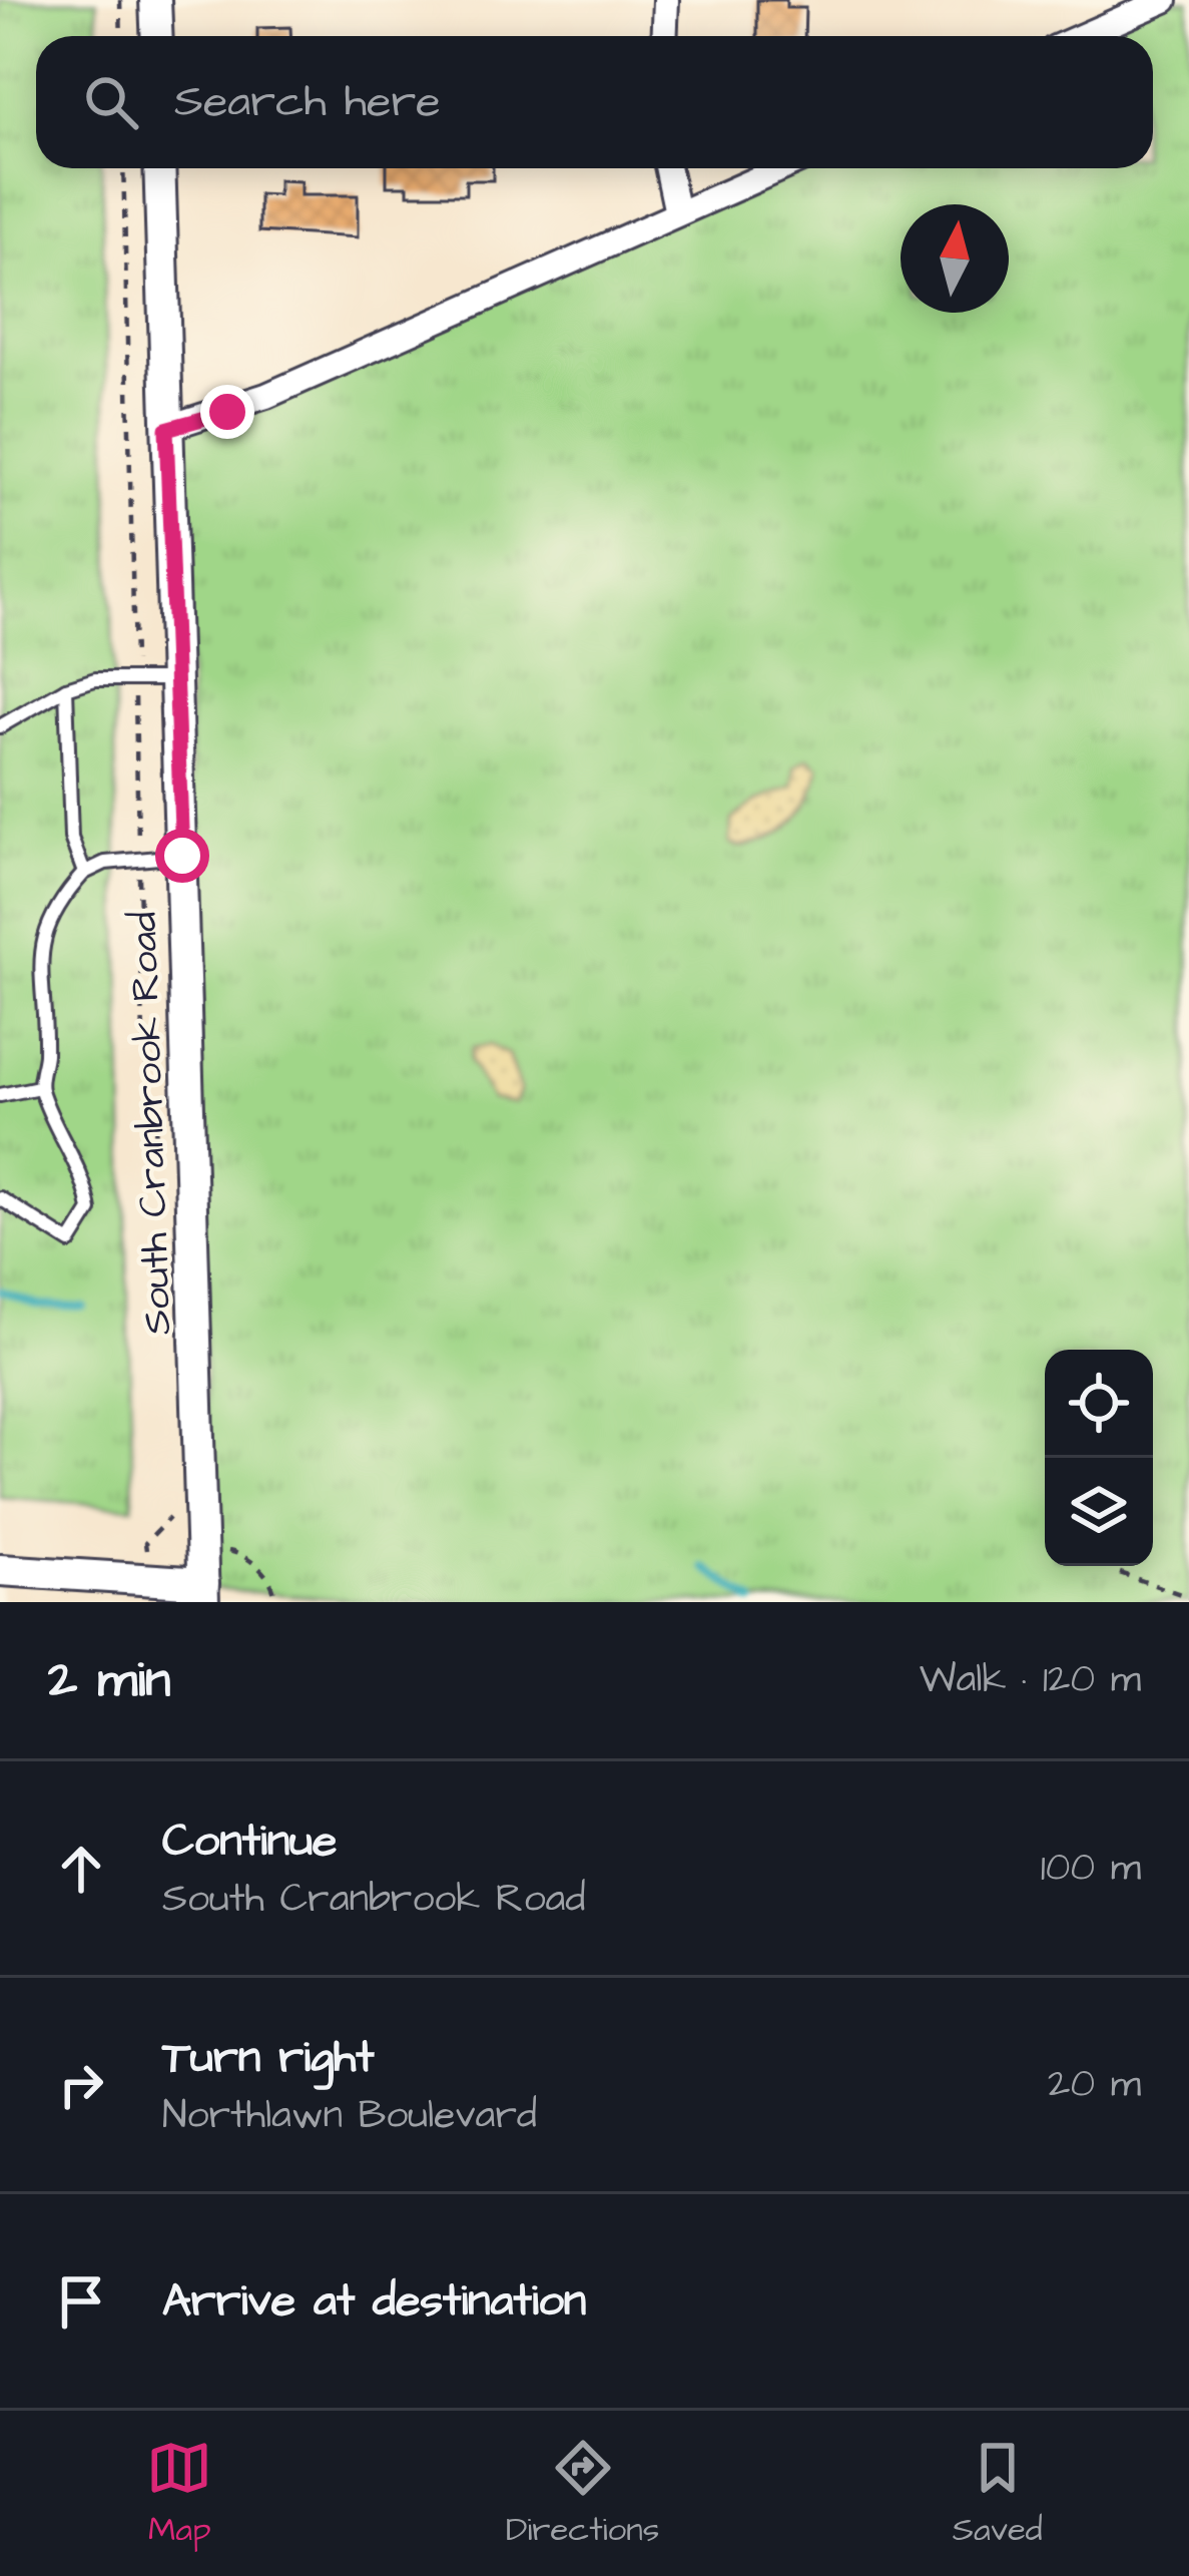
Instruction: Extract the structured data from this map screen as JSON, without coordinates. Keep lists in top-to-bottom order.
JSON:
{
  "streets": {
    "street": ["South Cranbrook Road"]
  },
  "north": "top",
  "page": {
    "search": "Search here",
    "heading": ["2 min", "Walk · 120 m"],
    "list": [
      ["Continue", "South Cranbrook Road", "100 m"],
      ["Turn right", "Northlawn Boulevard", "20 m"],
      "Arrive at destination"
    ],
    "nav": ["Map", "Directions", "Saved"]
  }
}
